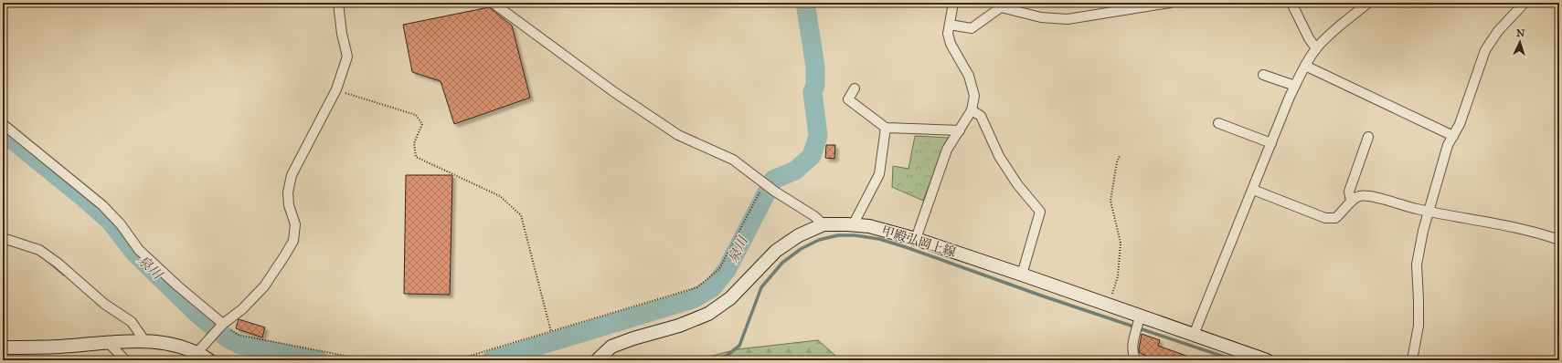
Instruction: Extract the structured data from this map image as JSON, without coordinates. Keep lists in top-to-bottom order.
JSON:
{
  "streets": {
    "main road": ["甲殿弘岡上線"]
  },
  "water": ["泉川"],
  "north": "top"
}
